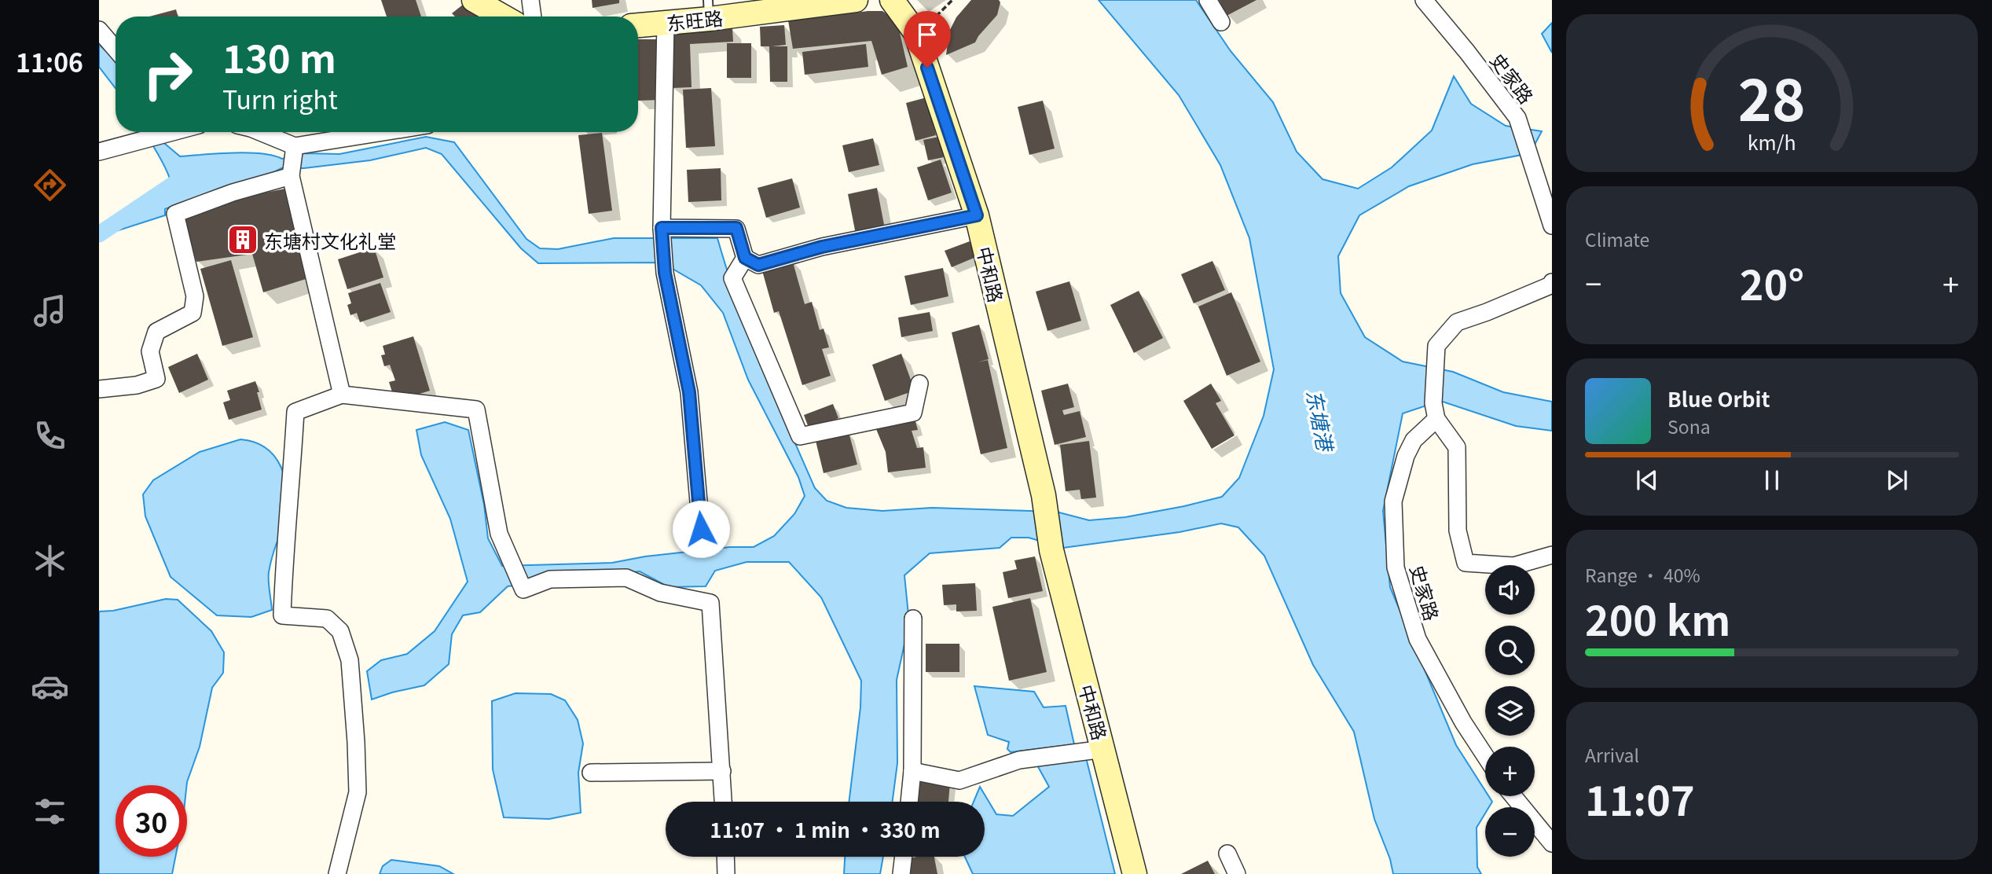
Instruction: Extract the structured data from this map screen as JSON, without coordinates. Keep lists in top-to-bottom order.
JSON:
{
  "streets": {
    "street": ["东旺路", "史家路", "中和路"]
  },
  "water": ["东塘港"],
  "places": {
    "building": ["东塘村文化礼堂"]
  },
  "page": {
    "tabs": "11:06",
    "turn": ["130 m", "Turn right"],
    "tile": [
      "Climate",
      ["Range · 40%", "200 km"],
      ["Arrival", "11:07"]
    ],
    "heat": ["−", "20°", "+"],
    "song": ["Blue Orbit", "Sona"],
    "map_buttons": ["+", "−"],
    "limit": "30",
    "trip": "11:07 · 1 min · 330 m",
    "gauge": ["28", "km/h"]
  }
}
